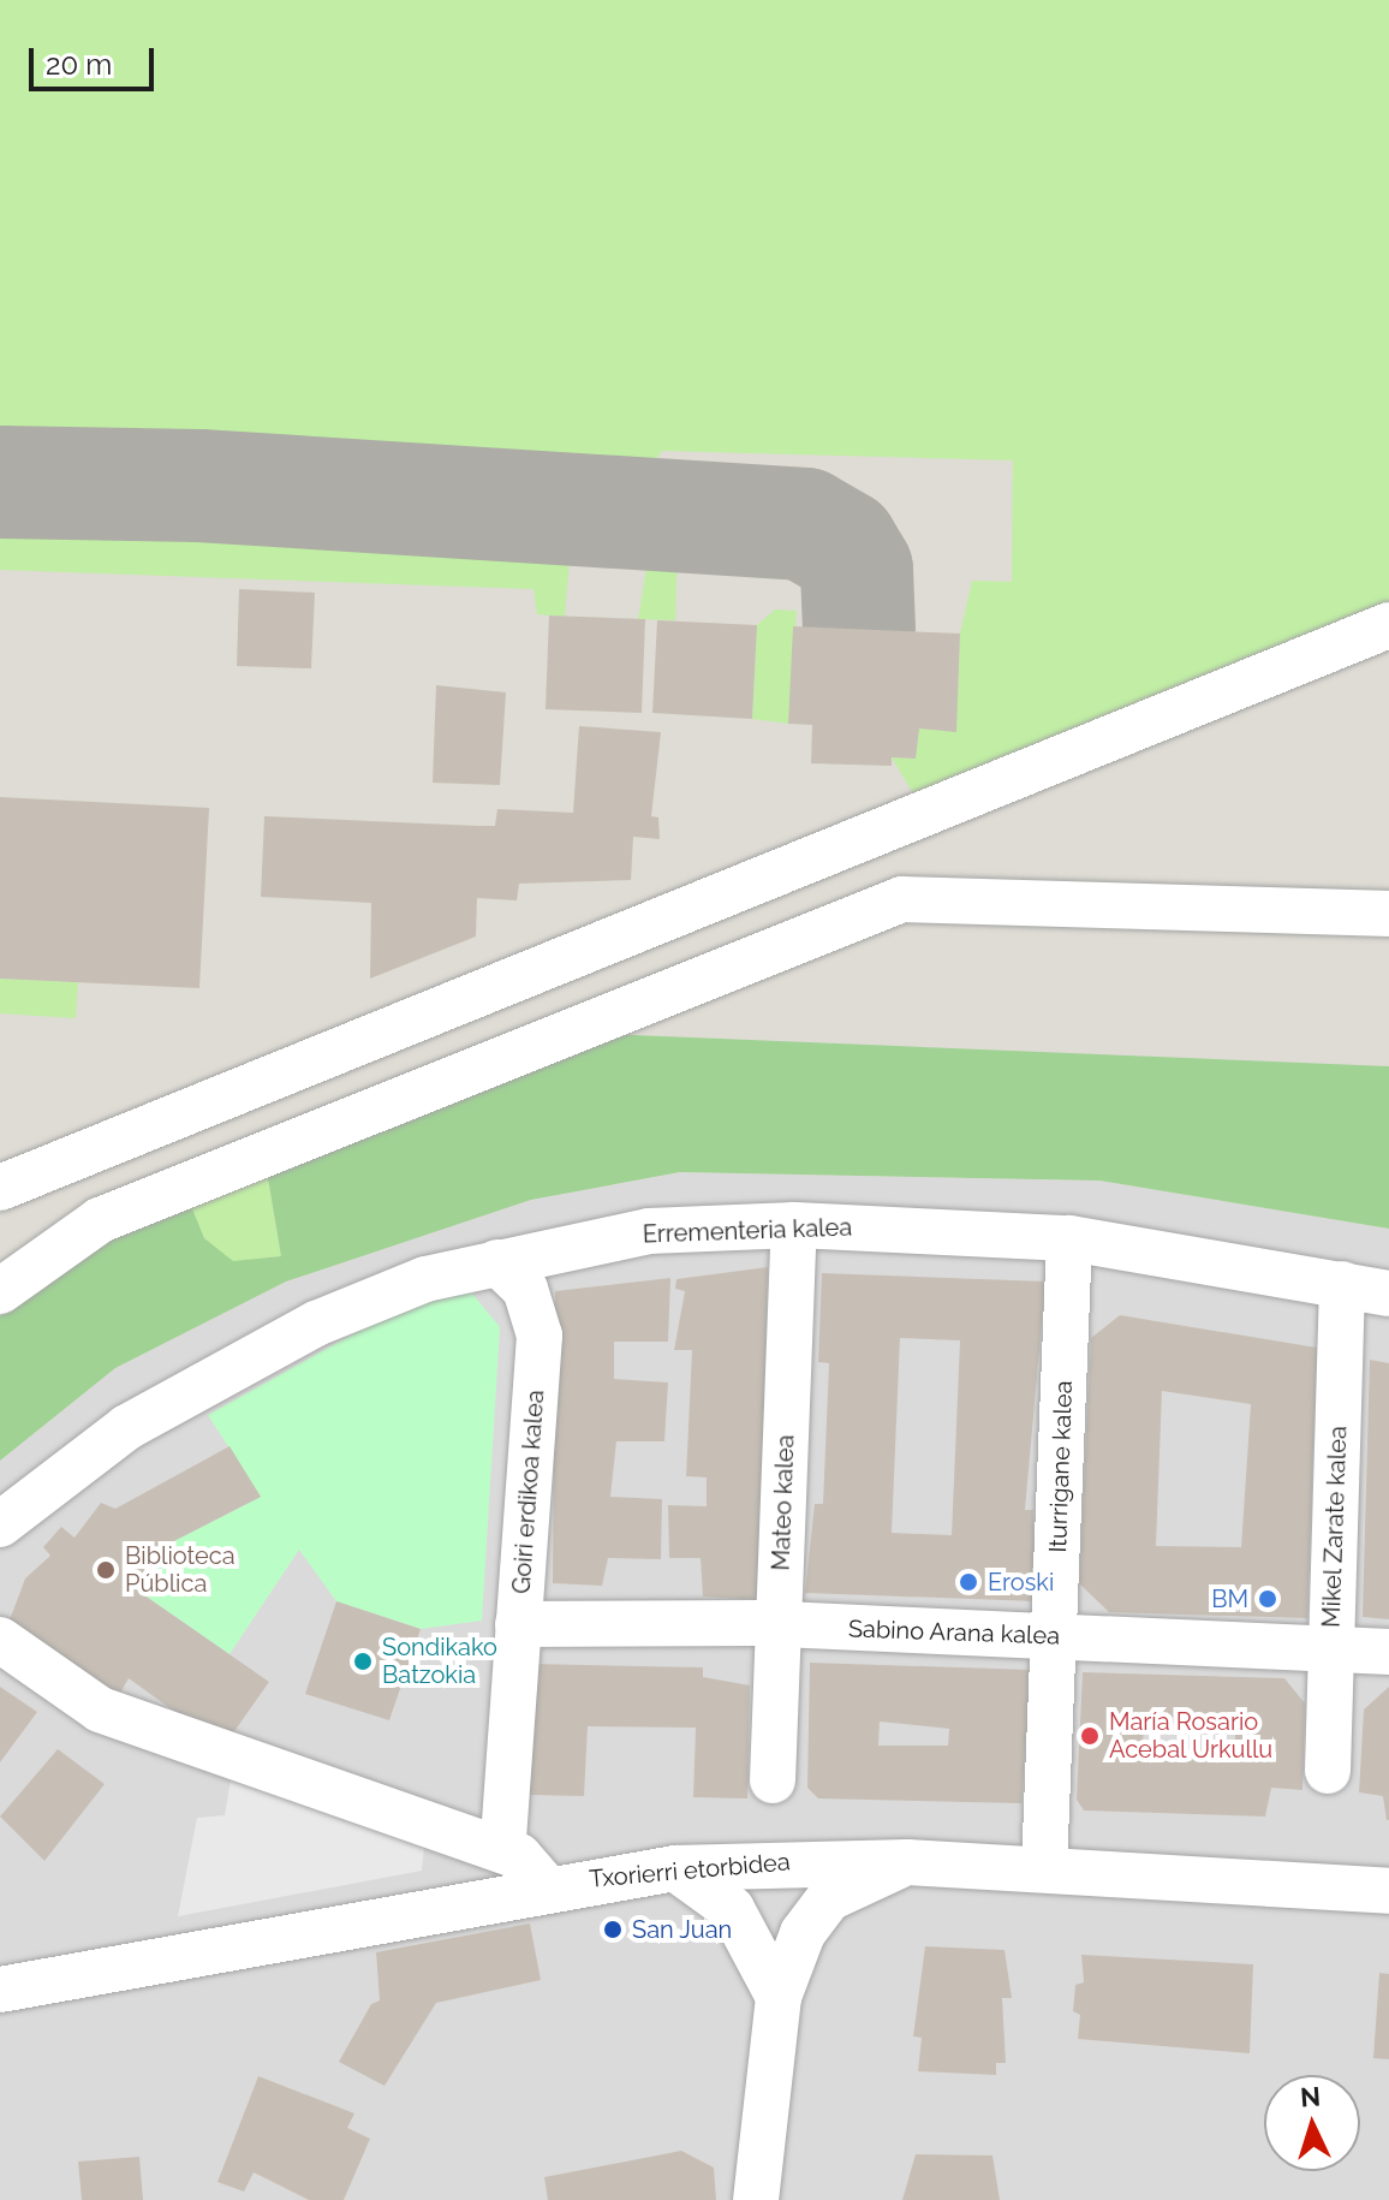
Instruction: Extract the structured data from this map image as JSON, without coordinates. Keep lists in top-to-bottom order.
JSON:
{
  "streets": {
    "street": [
      "Errementeria kalea",
      "Iturrigane kalea",
      "Goiri erdikoa kalea",
      "Mateo kalea",
      "Mikel Zarate kalea",
      "Sabino Arana kalea",
      "Txorierri etorbidea"
    ]
  },
  "crossings": [
    ["Errementeria kalea", "Iturrigane kalea"],
    ["Errementeria kalea", "Goiri erdikoa kalea"],
    ["Errementeria kalea", "Mateo kalea"],
    ["Errementeria kalea", "Mikel Zarate kalea"],
    ["Iturrigane kalea", "Sabino Arana kalea"],
    ["Iturrigane kalea", "Txorierri etorbidea"],
    ["Goiri erdikoa kalea", "Sabino Arana kalea"],
    ["Mateo kalea", "Sabino Arana kalea"],
    ["Mikel Zarate kalea", "Sabino Arana kalea"]
  ],
  "places": [
    "Biblioteca Pública",
    "Eroski",
    "BM",
    "Sondikako Batzokia",
    "María Rosario Acebal Urkullu",
    "San Juan"
  ],
  "scale_bar": "20 m",
  "north": "top"
}
